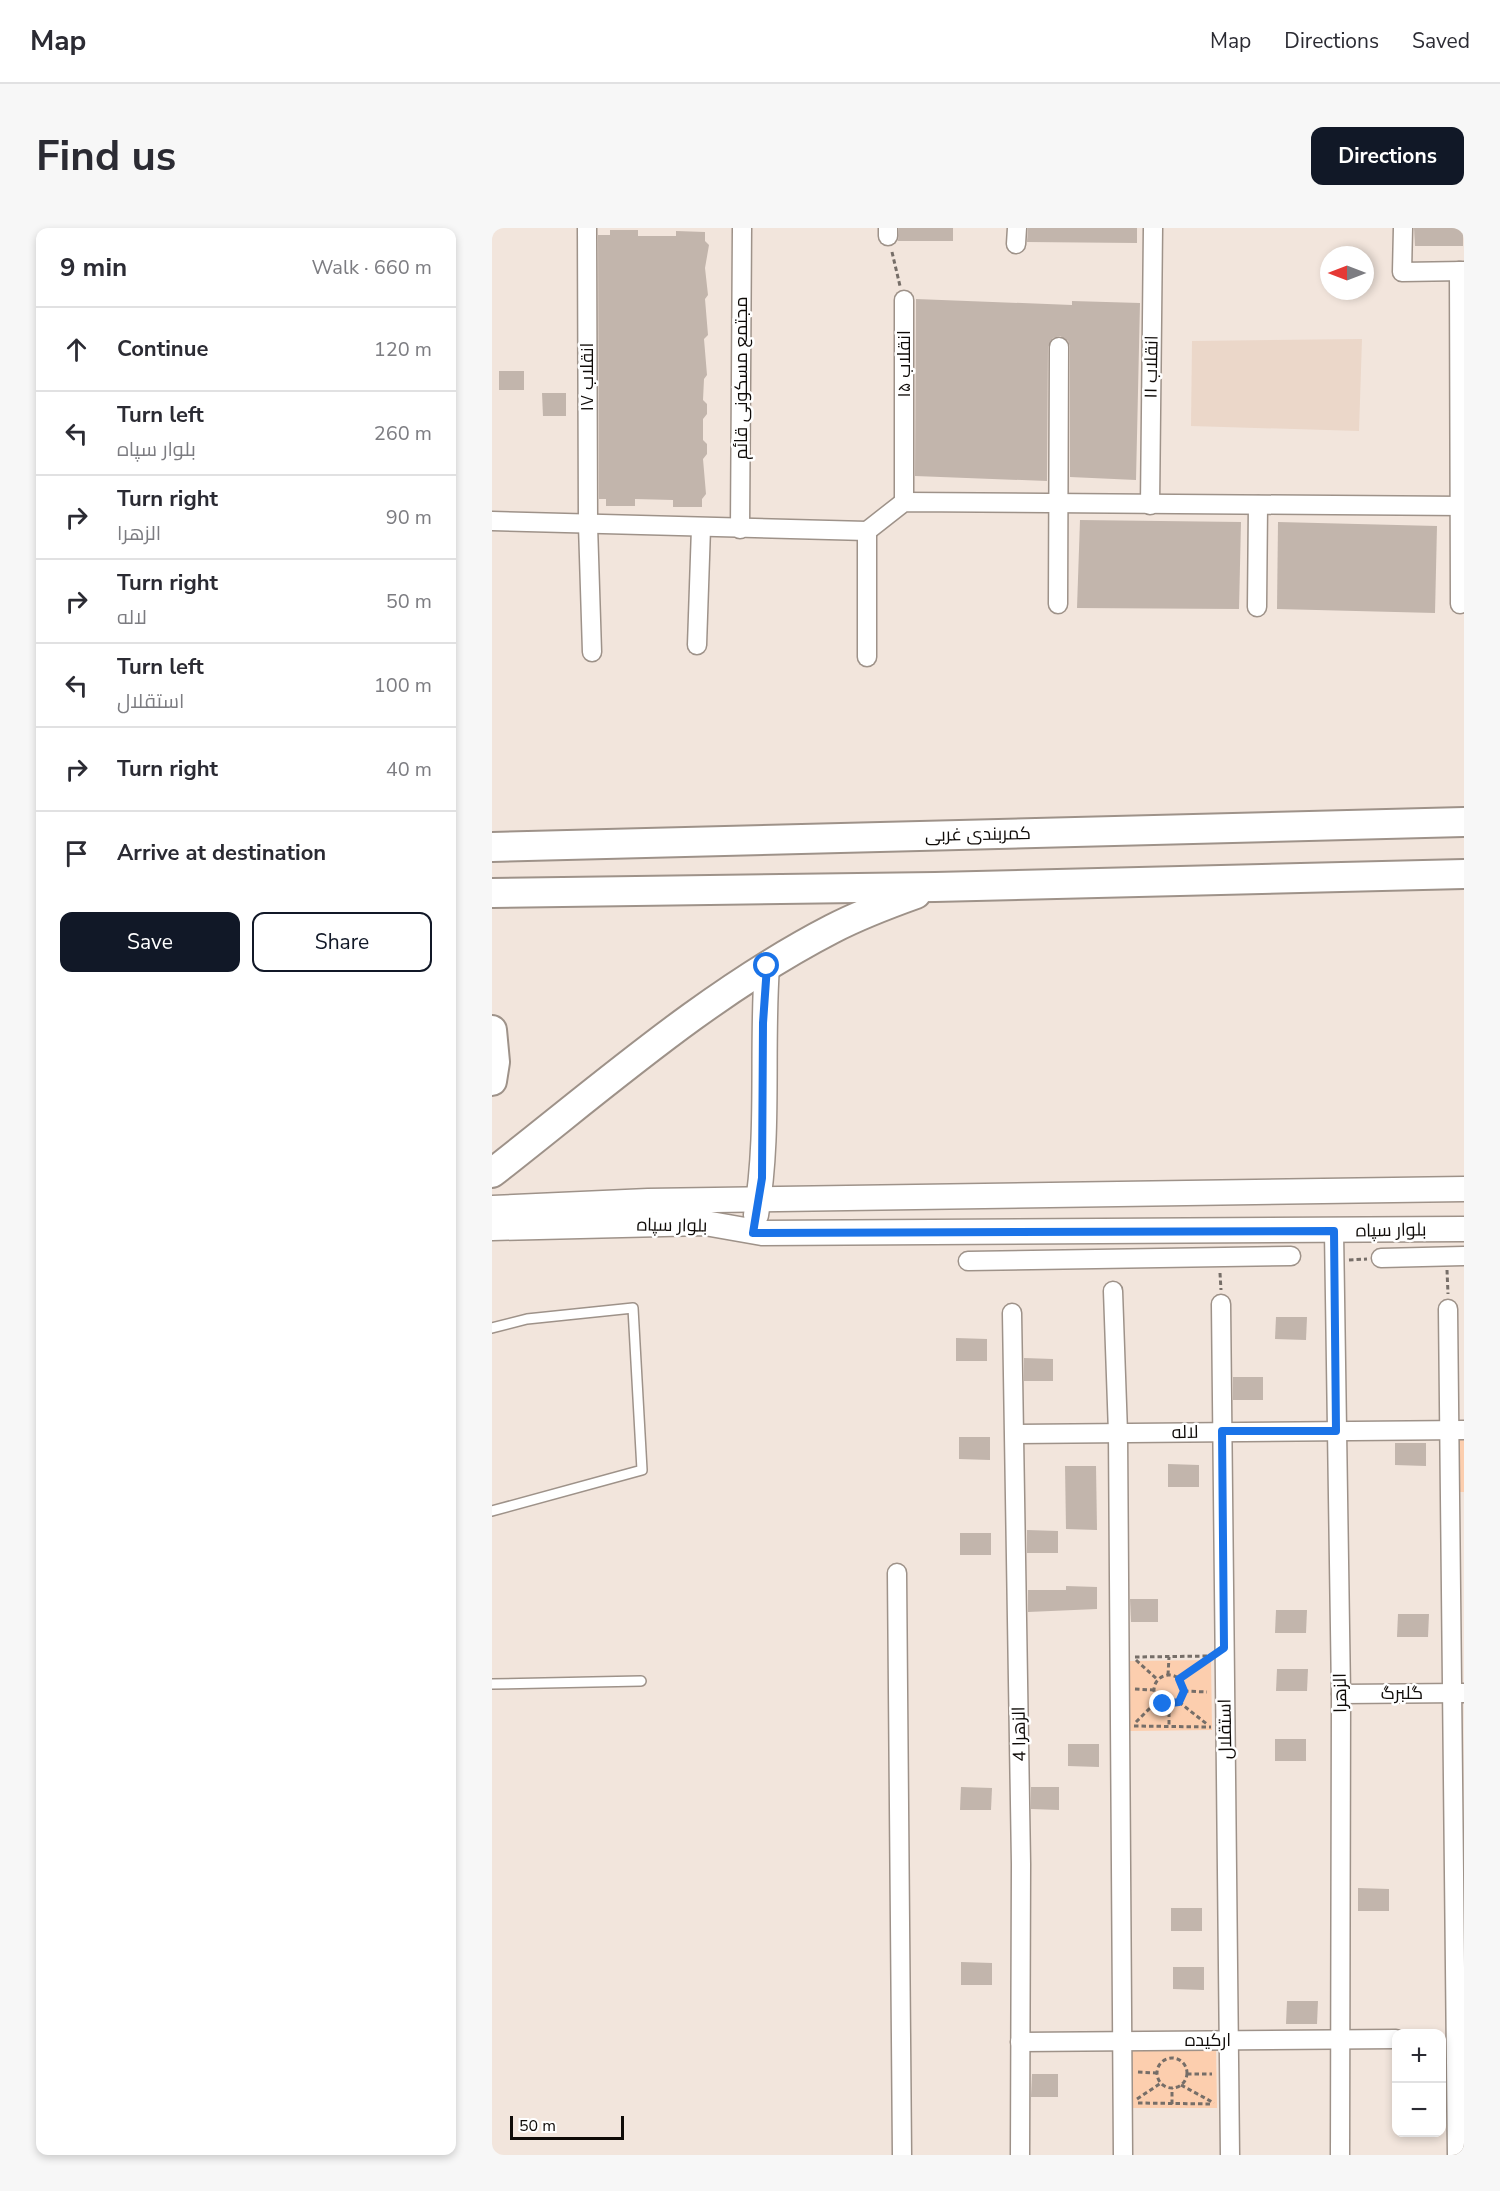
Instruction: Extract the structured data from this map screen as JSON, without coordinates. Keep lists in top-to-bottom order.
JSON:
{
  "streets": {
    "highway": ["کمربندی غربی"],
    "main road": ["بلوار سپاه"],
    "street": [
      "انقلاب ۱۵",
      "انقلاب ۱۱",
      "انقلاب ۱۷",
      "مجتمع مسکونی قائم",
      "لاله",
      "الزهرا",
      "گلبرگ",
      "استقلال",
      "الزهرا 4",
      "ارکیده"
    ]
  },
  "crossings": [
    ["بلوار سپاه", "الزهرا"],
    ["لاله", "الزهرا"],
    ["لاله", "استقلال"],
    ["لاله", "الزهرا 4"],
    ["الزهرا", "گلبرگ"],
    ["الزهرا", "ارکیده"],
    ["استقلال", "ارکیده"],
    ["الزهرا 4", "ارکیده"]
  ],
  "scale_bar": "50 m",
  "north": "left",
  "page": {
    "header": "Map",
    "nav": ["Map", "Directions", "Saved"],
    "buttons": [
      "Directions",
      ["Save", "Share"]
    ],
    "title": "Find us",
    "heading": ["9 min", "Walk · 660 m"],
    "list": [
      ["Continue", "120 m"],
      ["Turn left", "بلوار سپاه", "260 m"],
      ["Turn right", "الزهرا", "90 m"],
      ["Turn right", "لاله", "50 m"],
      ["Turn left", "استقلال", "100 m"],
      ["Turn right", "40 m"],
      "Arrive at destination"
    ],
    "map_buttons": ["+", "−"],
    "scale": "50 m"
  }
}
